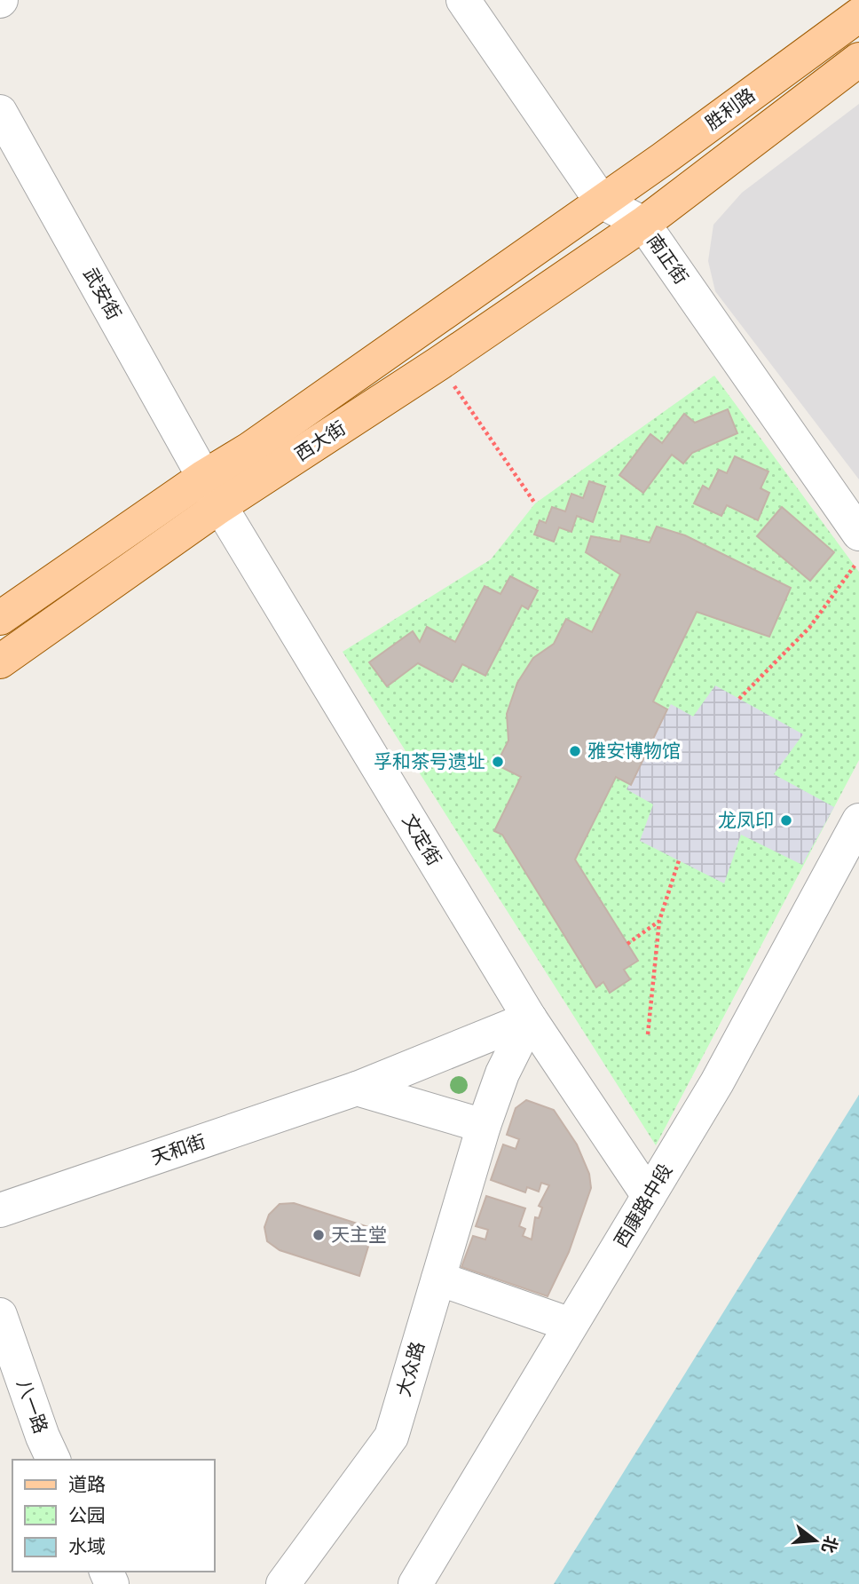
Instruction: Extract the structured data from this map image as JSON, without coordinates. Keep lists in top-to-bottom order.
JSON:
{
  "streets": {
    "main road": ["胜利路", "西大街"],
    "street": [
      "南正街",
      "武安街",
      "文定街",
      "天和街",
      "西康路中段",
      "大众路",
      "八一路"
    ]
  },
  "crossings": [
    ["胜利路", "南正街"],
    ["胜利路", "西大街"],
    ["南正街", "西大街"],
    ["武安街", "西大街"],
    ["武安街", "文定街"],
    ["西大街", "文定街"],
    ["文定街", "天和街"],
    ["文定街", "西康路中段"],
    ["文定街", "大众路"],
    ["天和街", "大众路"]
  ],
  "places": [
    "雅安博物馆",
    "孚和茶号遗址",
    "龙凤印",
    "天主堂"
  ],
  "legend": ["道路", "公园", "水域"],
  "north": "right"
}
